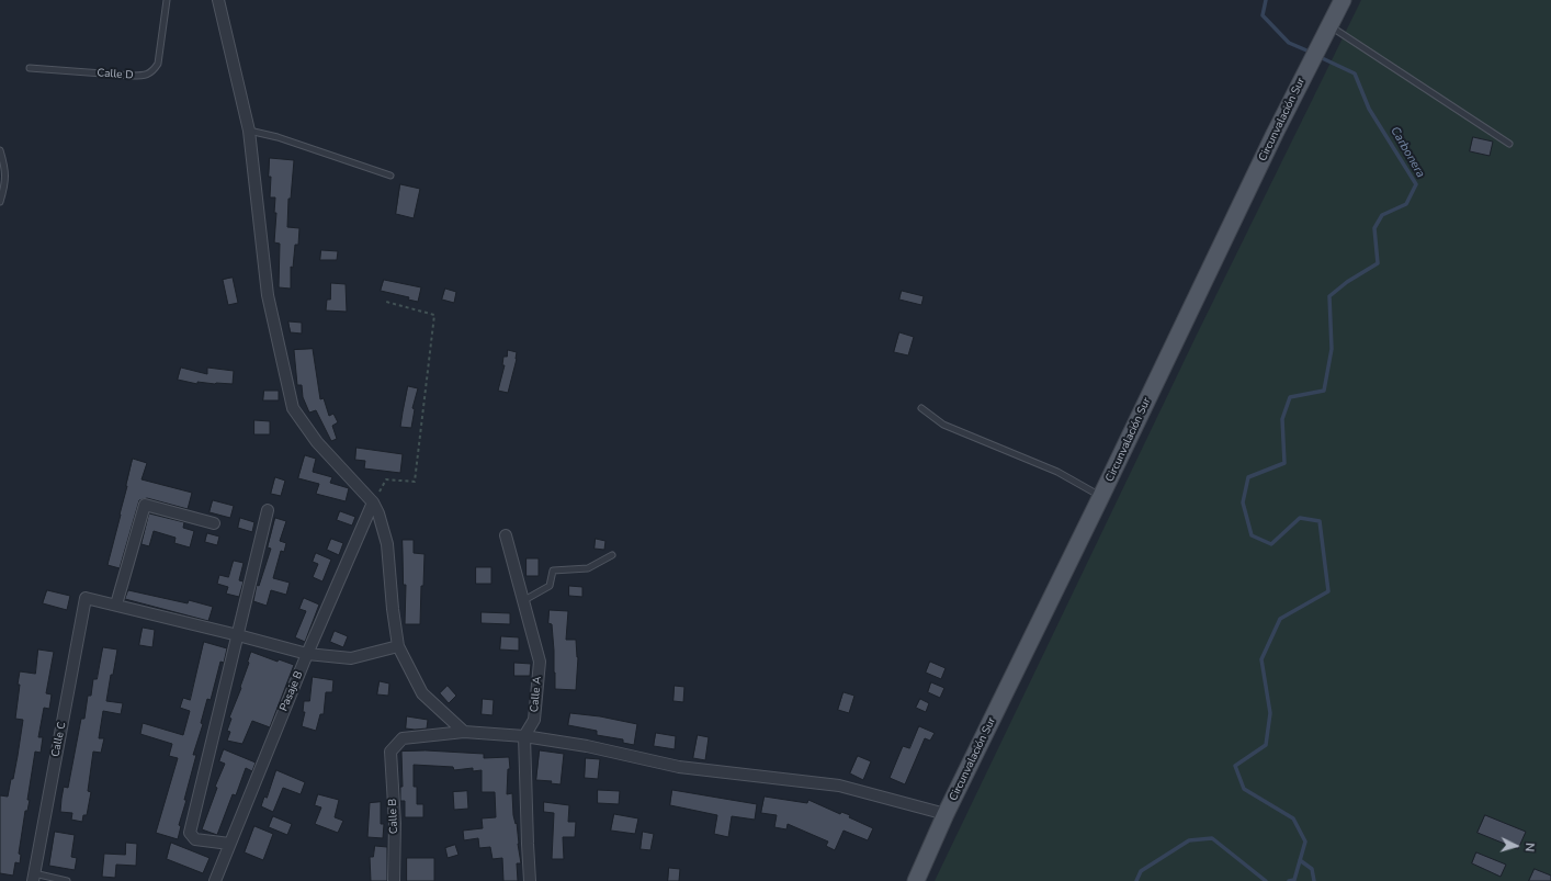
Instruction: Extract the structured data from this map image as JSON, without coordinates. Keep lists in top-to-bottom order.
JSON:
{
  "streets": {
    "main road": ["Circunvalación Sur"],
    "street": [
      "Pasaje B",
      "Calle A",
      "Calle C",
      "Calle B"
    ],
    "lane": ["Calle D"]
  },
  "water": ["Carbonera"],
  "north": "right"
}
